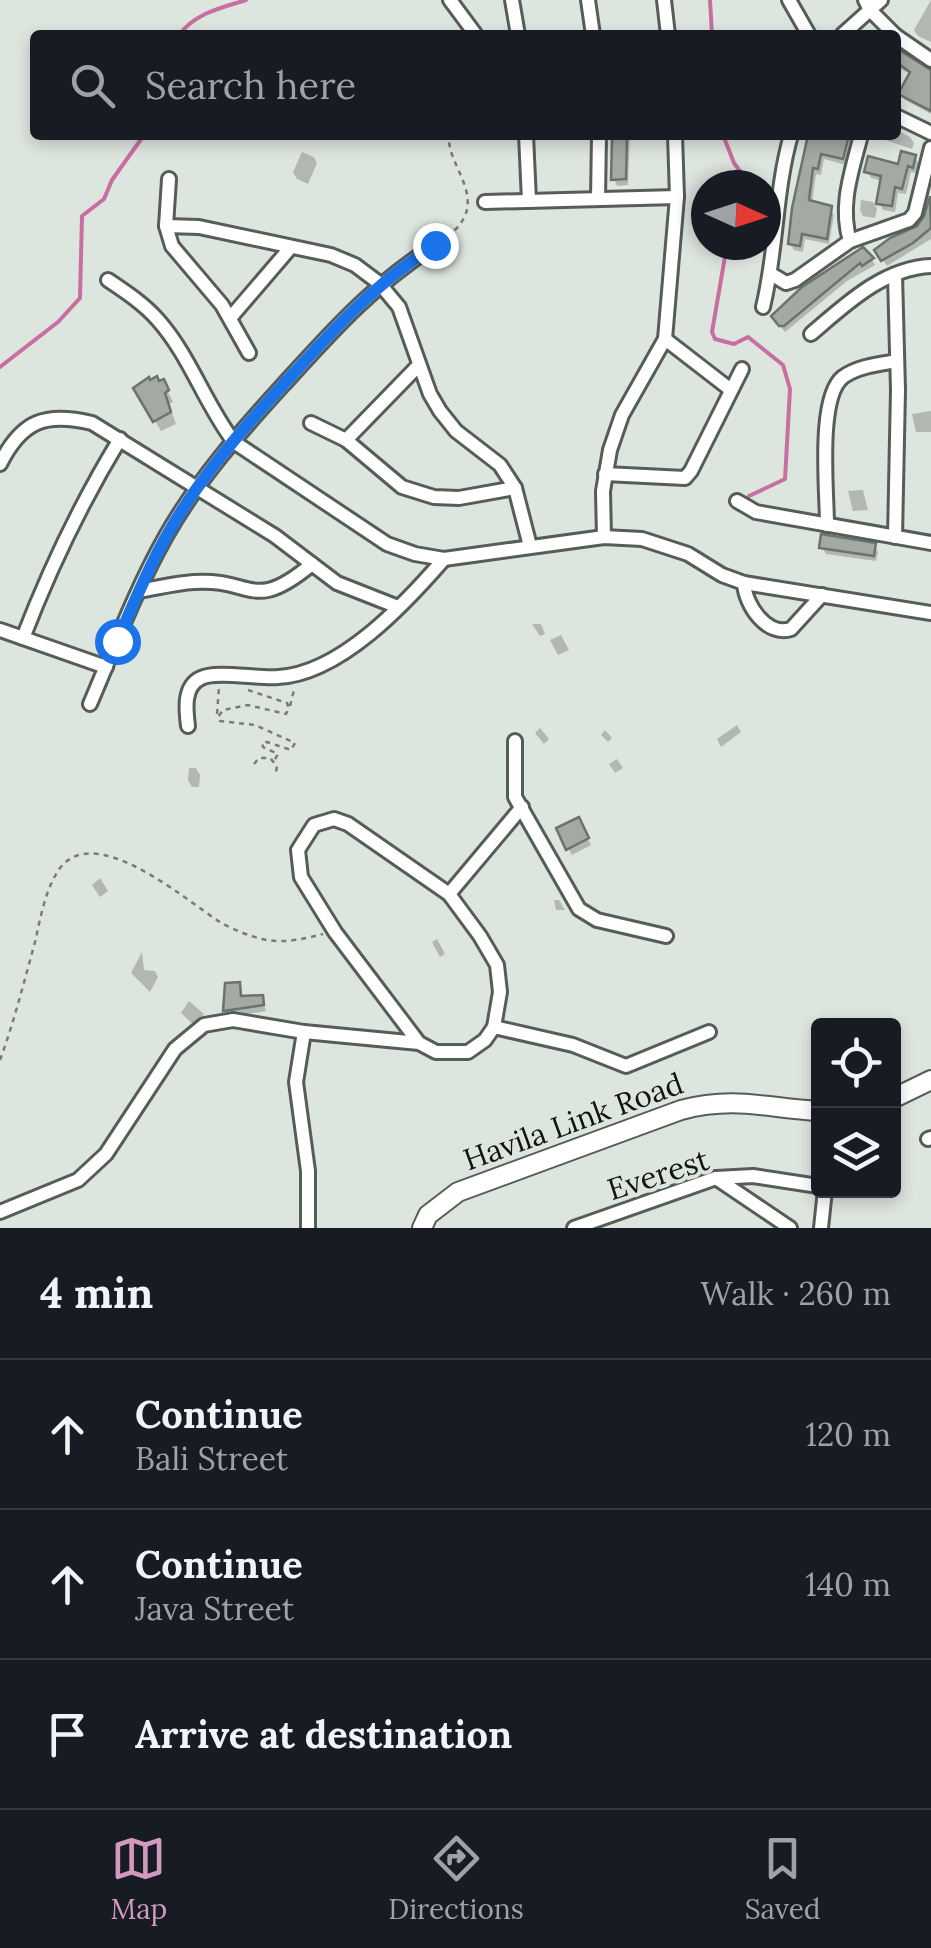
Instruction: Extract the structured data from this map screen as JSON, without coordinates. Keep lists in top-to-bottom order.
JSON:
{
  "streets": {
    "street": ["Havila Link Road", "Everest"]
  },
  "north": "right",
  "page": {
    "search": "Search here",
    "heading": ["4 min", "Walk · 260 m"],
    "list": [
      ["Continue", "Bali Street", "120 m"],
      ["Continue", "Java Street", "140 m"],
      "Arrive at destination"
    ],
    "nav": ["Map", "Directions", "Saved"]
  }
}
